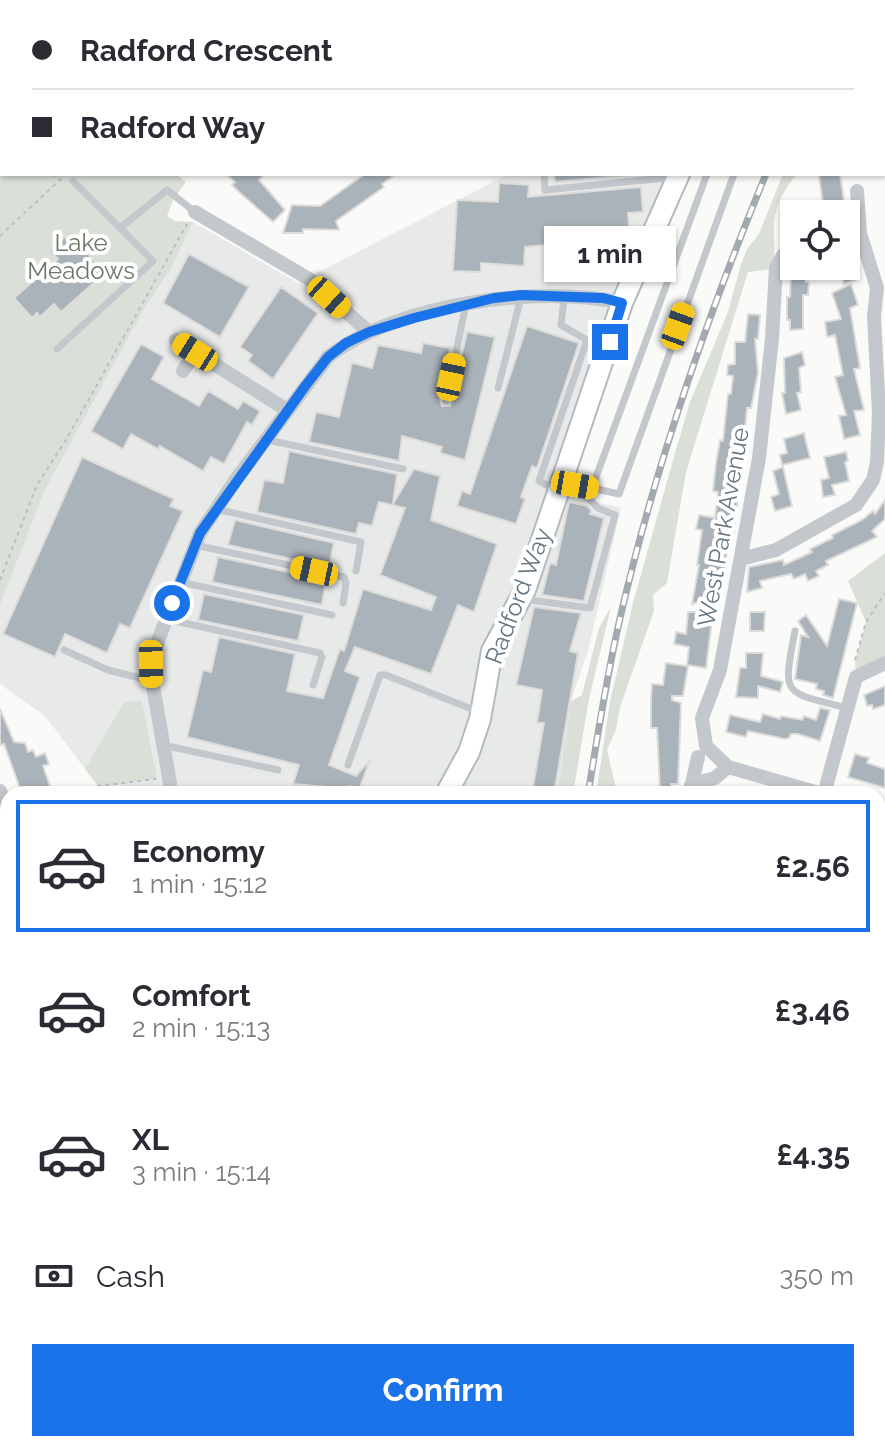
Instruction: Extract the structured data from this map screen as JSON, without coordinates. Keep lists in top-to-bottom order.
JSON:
{
  "streets": {
    "street": ["West Park Avenue", "Radford Way"]
  },
  "parks": ["Lake Meadows"],
  "page": {
    "banner": ["Radford Crescent", "Radford Way"],
    "bubble": "1 min",
    "list": [
      {
        "name": "Economy",
        "note": "1 min · 15:12",
        "value": "£2.56"
      },
      {
        "name": "Comfort",
        "note": "2 min · 15:13",
        "value": "£3.46"
      },
      {
        "name": "XL",
        "note": "3 min · 15:14",
        "value": "£4.35"
      }
    ],
    "pay": ["Cash", "350 m"],
    "buttons": "Confirm"
  }
}
